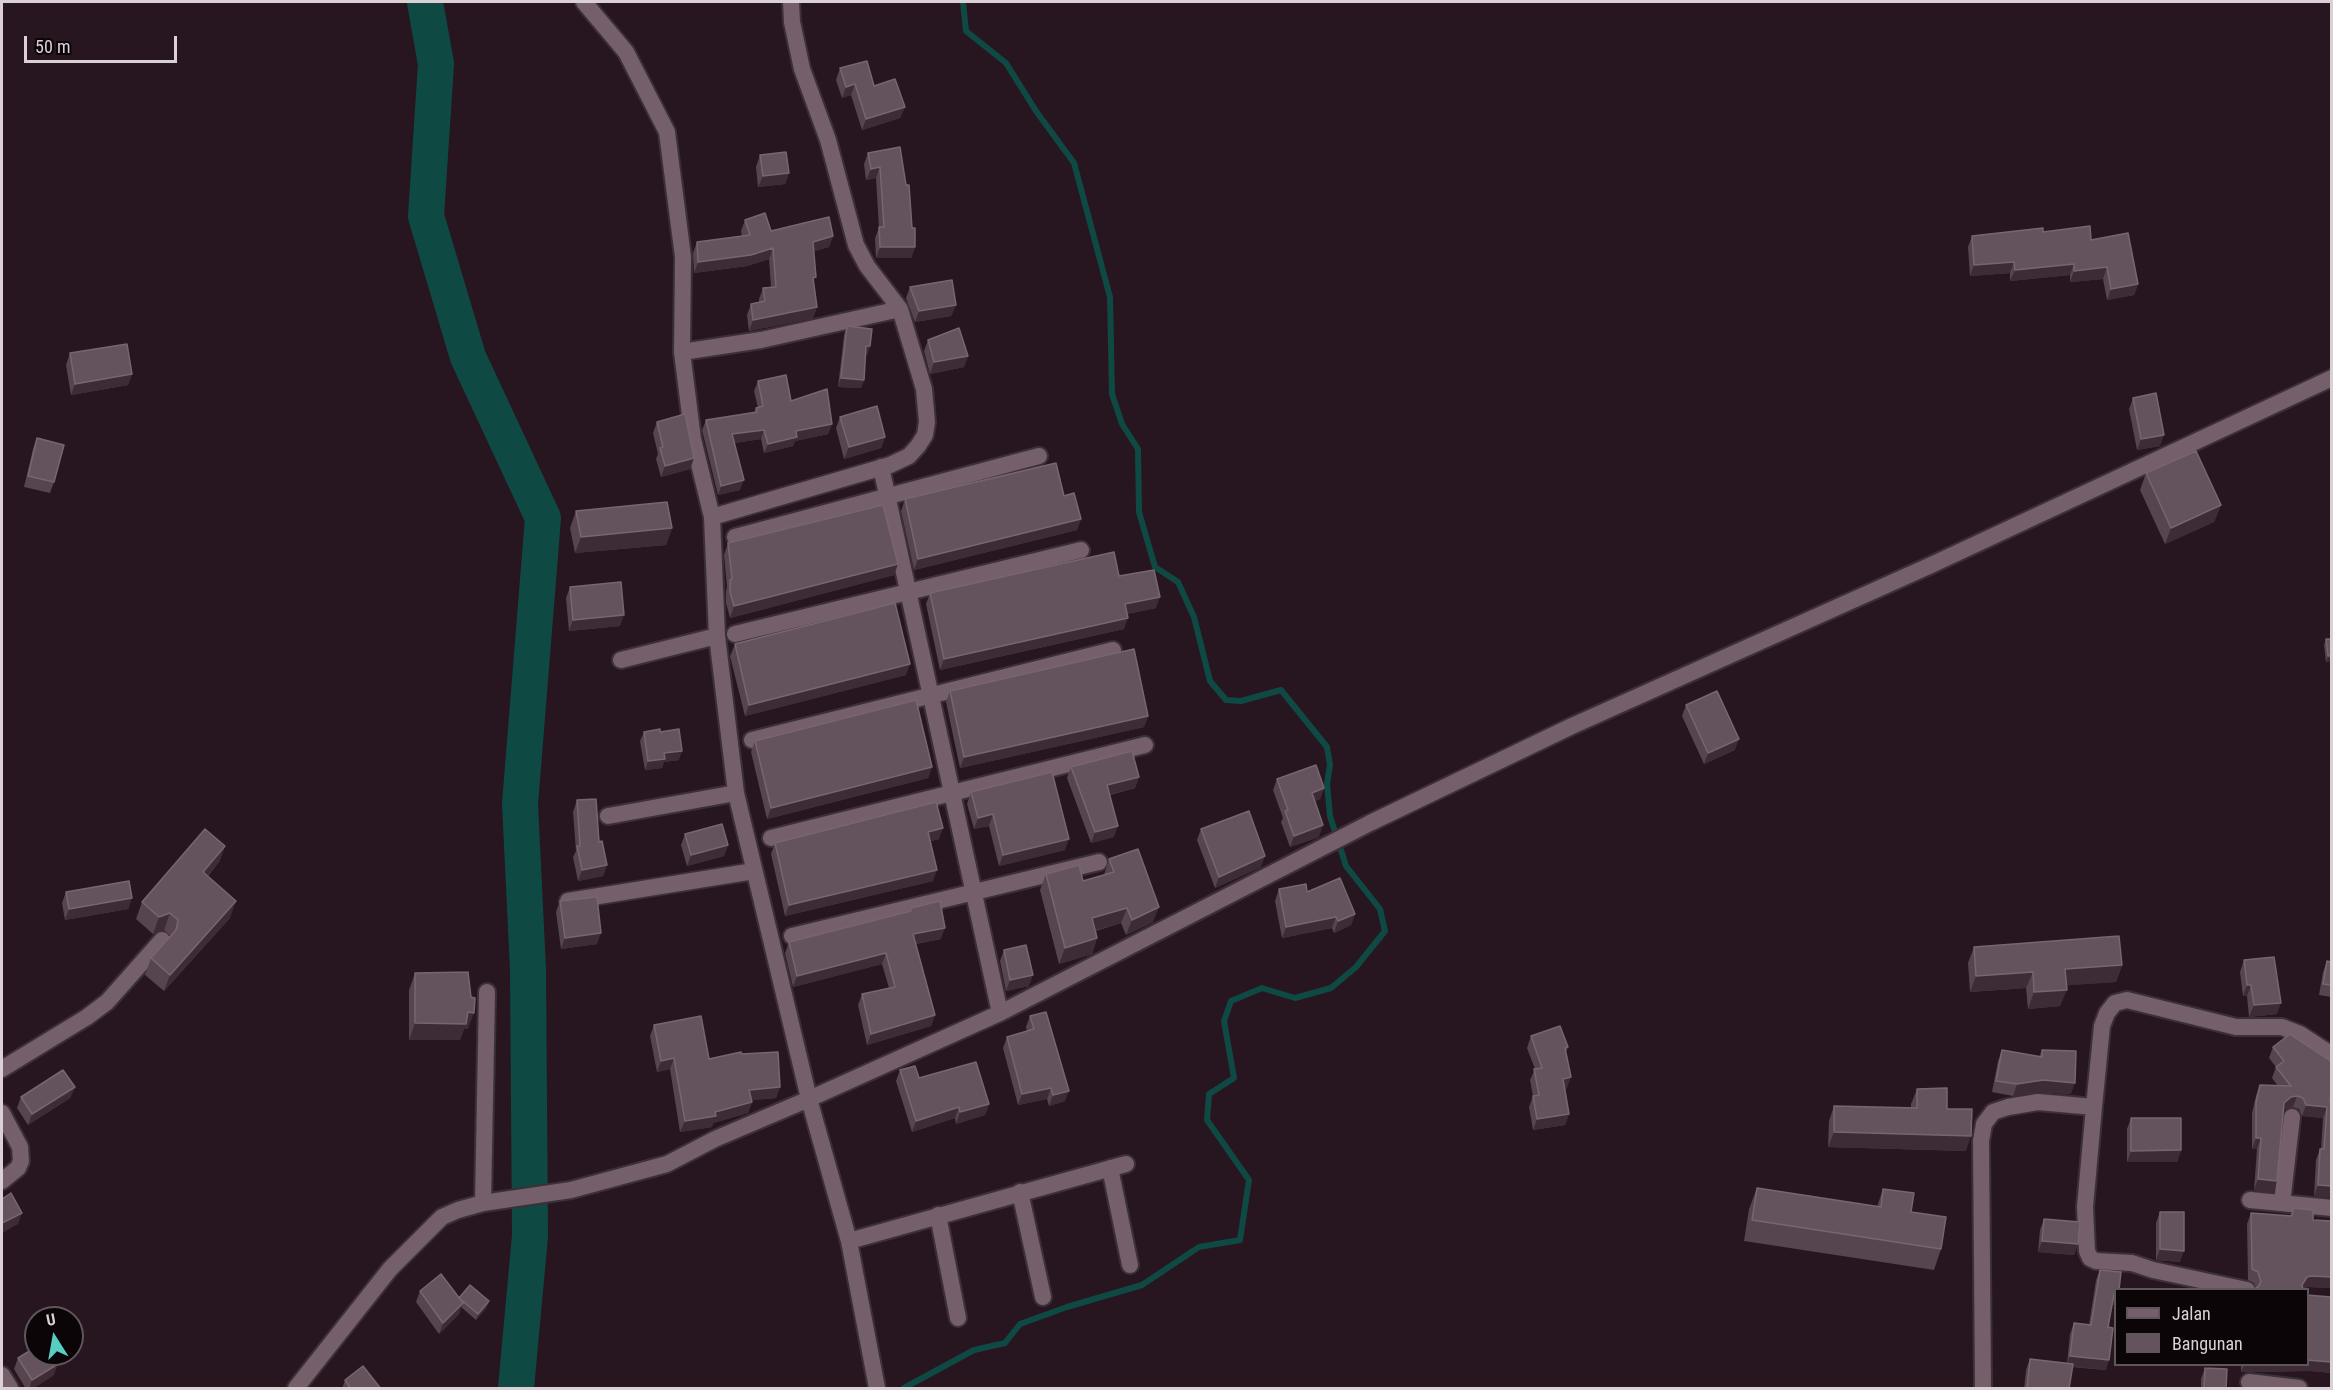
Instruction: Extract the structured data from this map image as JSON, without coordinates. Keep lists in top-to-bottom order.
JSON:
{
  "legend": ["Jalan", "Bangunan"],
  "scale_bar": "50 m",
  "north": "top"
}
